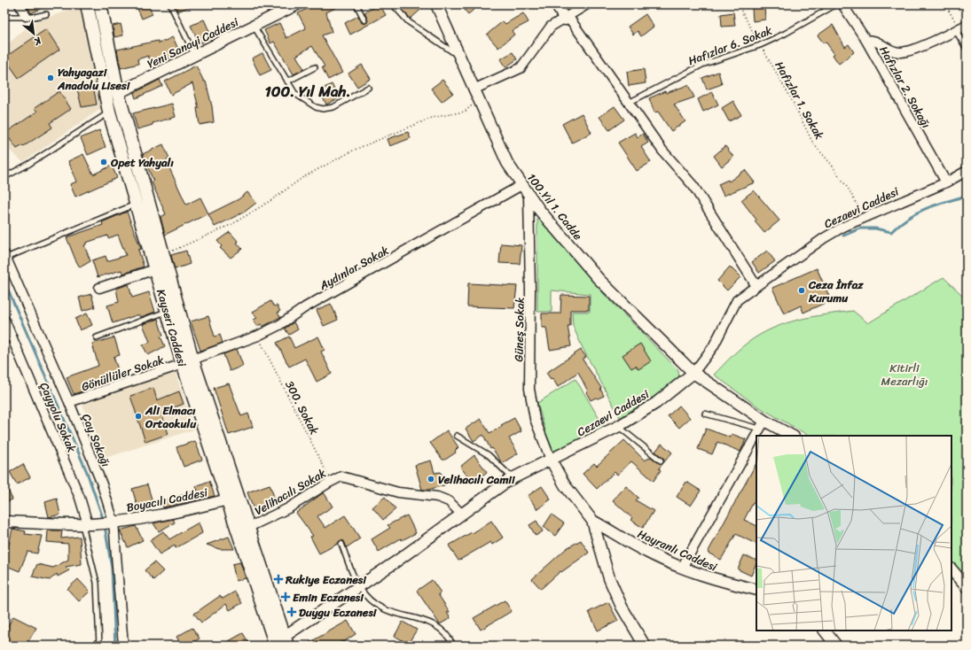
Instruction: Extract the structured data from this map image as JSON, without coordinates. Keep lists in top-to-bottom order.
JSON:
{
  "streets": {
    "main road": ["Kayseri Caddesi"],
    "street": [
      "Yeni Sanayi Caddesi",
      "Hafızlar 2. Sokağı",
      "100.Yıl 1. Cadde",
      "Cezaevi Caddesi",
      "Aydınlar Sokak",
      "Güneş Sokak",
      "Gönüllüler Sokak",
      "Çayyolu Sokak",
      "Çay Sokağı",
      "Velihacılı Sokak",
      "Boyacılı Caddesi",
      "Hayranlı Caddesi"
    ],
    "lane": ["Hafızlar 6. Sokak"],
    "path": ["Hafızlar 1. Sokak", "300. Sokak"]
  },
  "crossings": [
    ["Yeni Sanayi Caddesi", "Kayseri Caddesi"],
    ["Hafızlar 6. Sokak", "Hafızlar 1. Sokak"],
    ["Hafızlar 2. Sokağı", "Cezaevi Caddesi"],
    ["Hafızlar 1. Sokak", "Cezaevi Caddesi"],
    ["100.Yıl 1. Cadde", "Cezaevi Caddesi"],
    ["100.Yıl 1. Cadde", "Aydınlar Sokak"],
    ["100.Yıl 1. Cadde", "Güneş Sokak"],
    ["Cezaevi Caddesi", "Kayseri Caddesi"],
    ["Cezaevi Caddesi", "Güneş Sokak"],
    ["Cezaevi Caddesi", "Velihacılı Sokak"],
    ["Aydınlar Sokak", "Kayseri Caddesi"],
    ["Aydınlar Sokak", "Gönüllüler Sokak"],
    ["Kayseri Caddesi", "Gönüllüler Sokak"],
    ["Kayseri Caddesi", "Velihacılı Sokak"],
    ["Kayseri Caddesi", "Boyacılı Caddesi"],
    ["Gönüllüler Sokak", "Çay Sokağı"],
    ["300. Sokak", "Velihacılı Sokak"],
    ["Çayyolu Sokak", "Boyacılı Caddesi"],
    ["Çay Sokağı", "Boyacılı Caddesi"]
  ],
  "districts": ["100. Yıl Mah."],
  "parks": ["Kitirli Mezarlığı"],
  "places": {
    "other": [
      "Yahyagazi Anadolu Lisesi",
      "Opet Yahyalı",
      "Ceza İnfaz Kurumu",
      "Ali Elmacı Ortaokulu",
      "Velihacılı Camii"
    ],
    "health": ["Rukiye Eczanesi", "Emin Eczanesi", "Duygu Eczanesi"]
  },
  "north": "bottom right"
}
